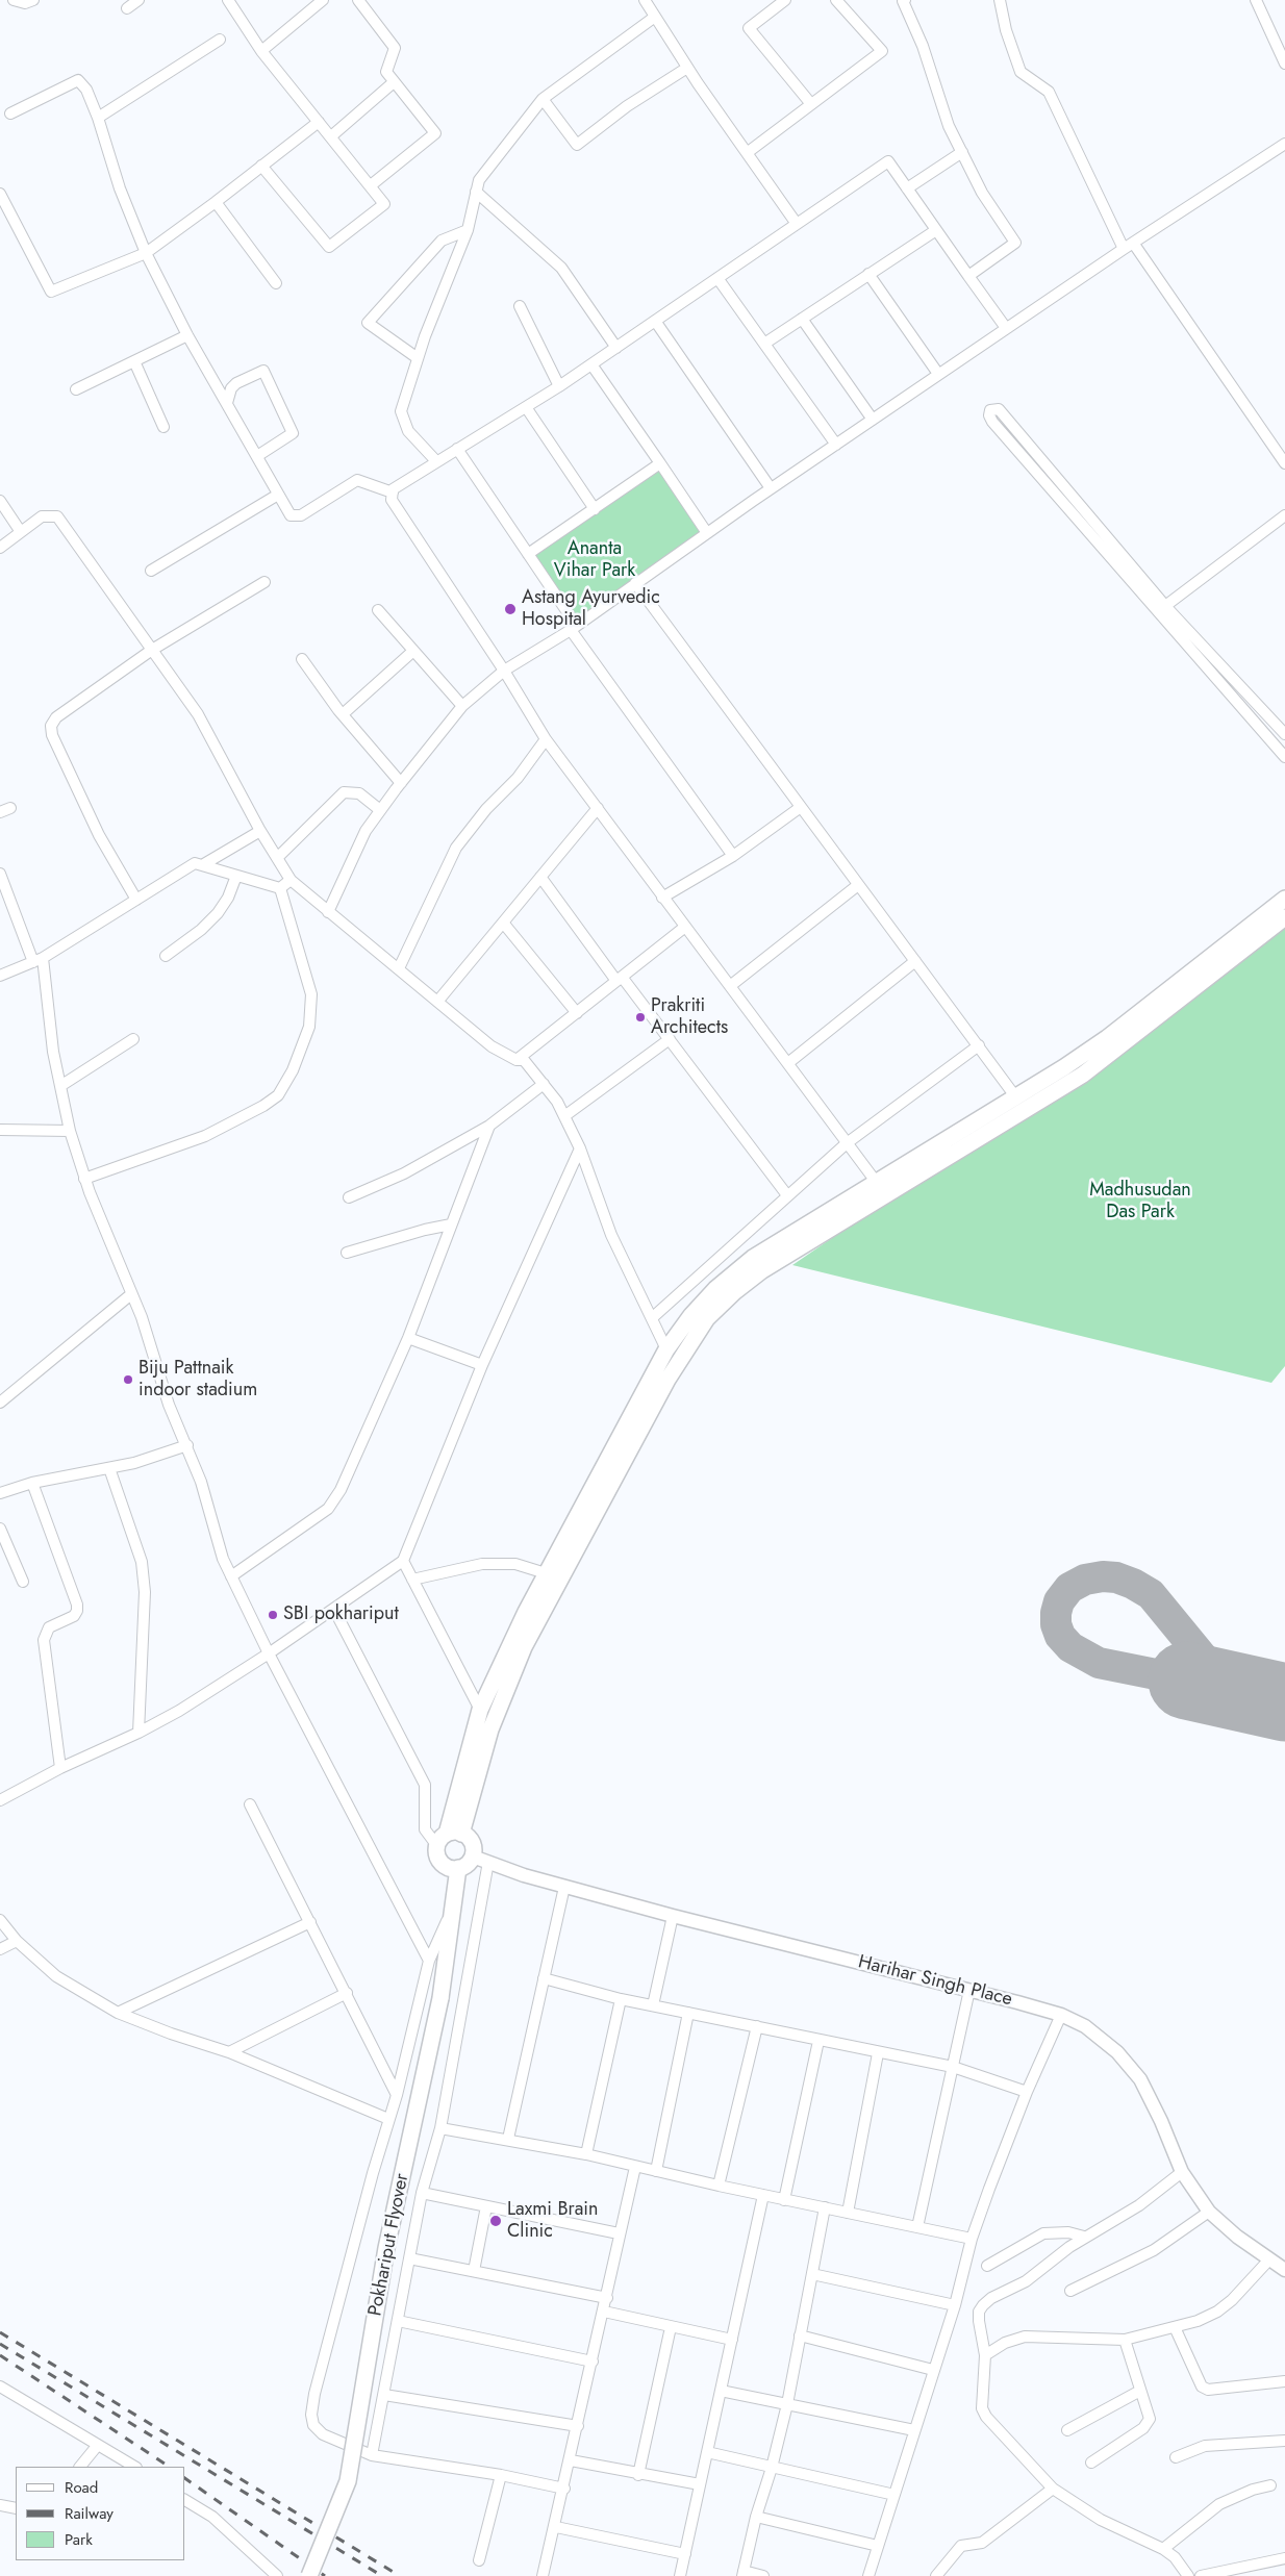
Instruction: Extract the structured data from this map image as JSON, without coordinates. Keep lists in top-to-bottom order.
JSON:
{
  "streets": {
    "main road": ["Pokhariput Flyover"],
    "street": ["Harihar Singh Place"]
  },
  "crossings": [
    ["Harihar Singh Place", "Pokhariput Flyover"]
  ],
  "parks": ["Ananta Vihar Park", "Madhusudan Das Park"],
  "places": [
    "Astang Ayurvedic Hospital",
    "Prakriti Architects",
    "Biju Pattnaik indoor stadium",
    "SBI pokhariput",
    "Laxmi Brain Clinic"
  ],
  "legend": ["Road", "Railway", "Park"]
}
